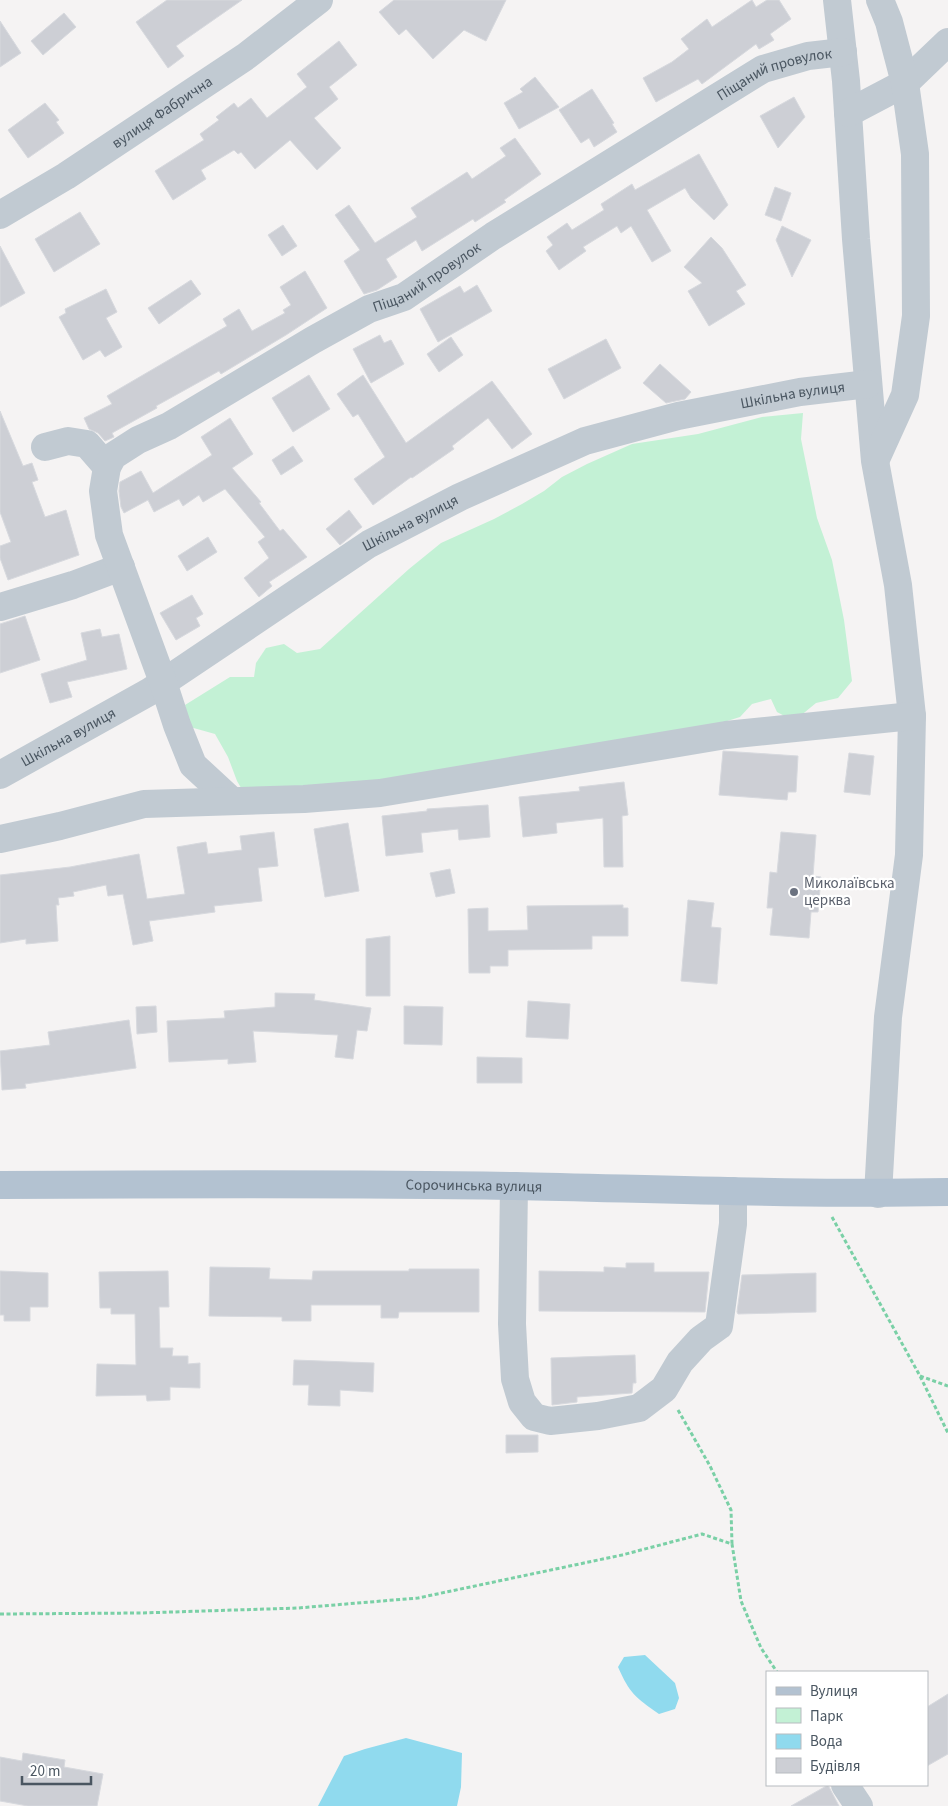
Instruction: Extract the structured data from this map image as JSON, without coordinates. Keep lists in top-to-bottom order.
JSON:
{
  "streets": {
    "main road": ["Сорочинська вулиця"],
    "street": ["Піщаний провулок", "вулиця Фабрична", "Шкільна вулиця"]
  },
  "places": ["Миколаївська церква"],
  "legend": [
    "Вулиця",
    "Парк",
    "Вода",
    "Будівля"
  ],
  "scale_bar": "20 m"
}
